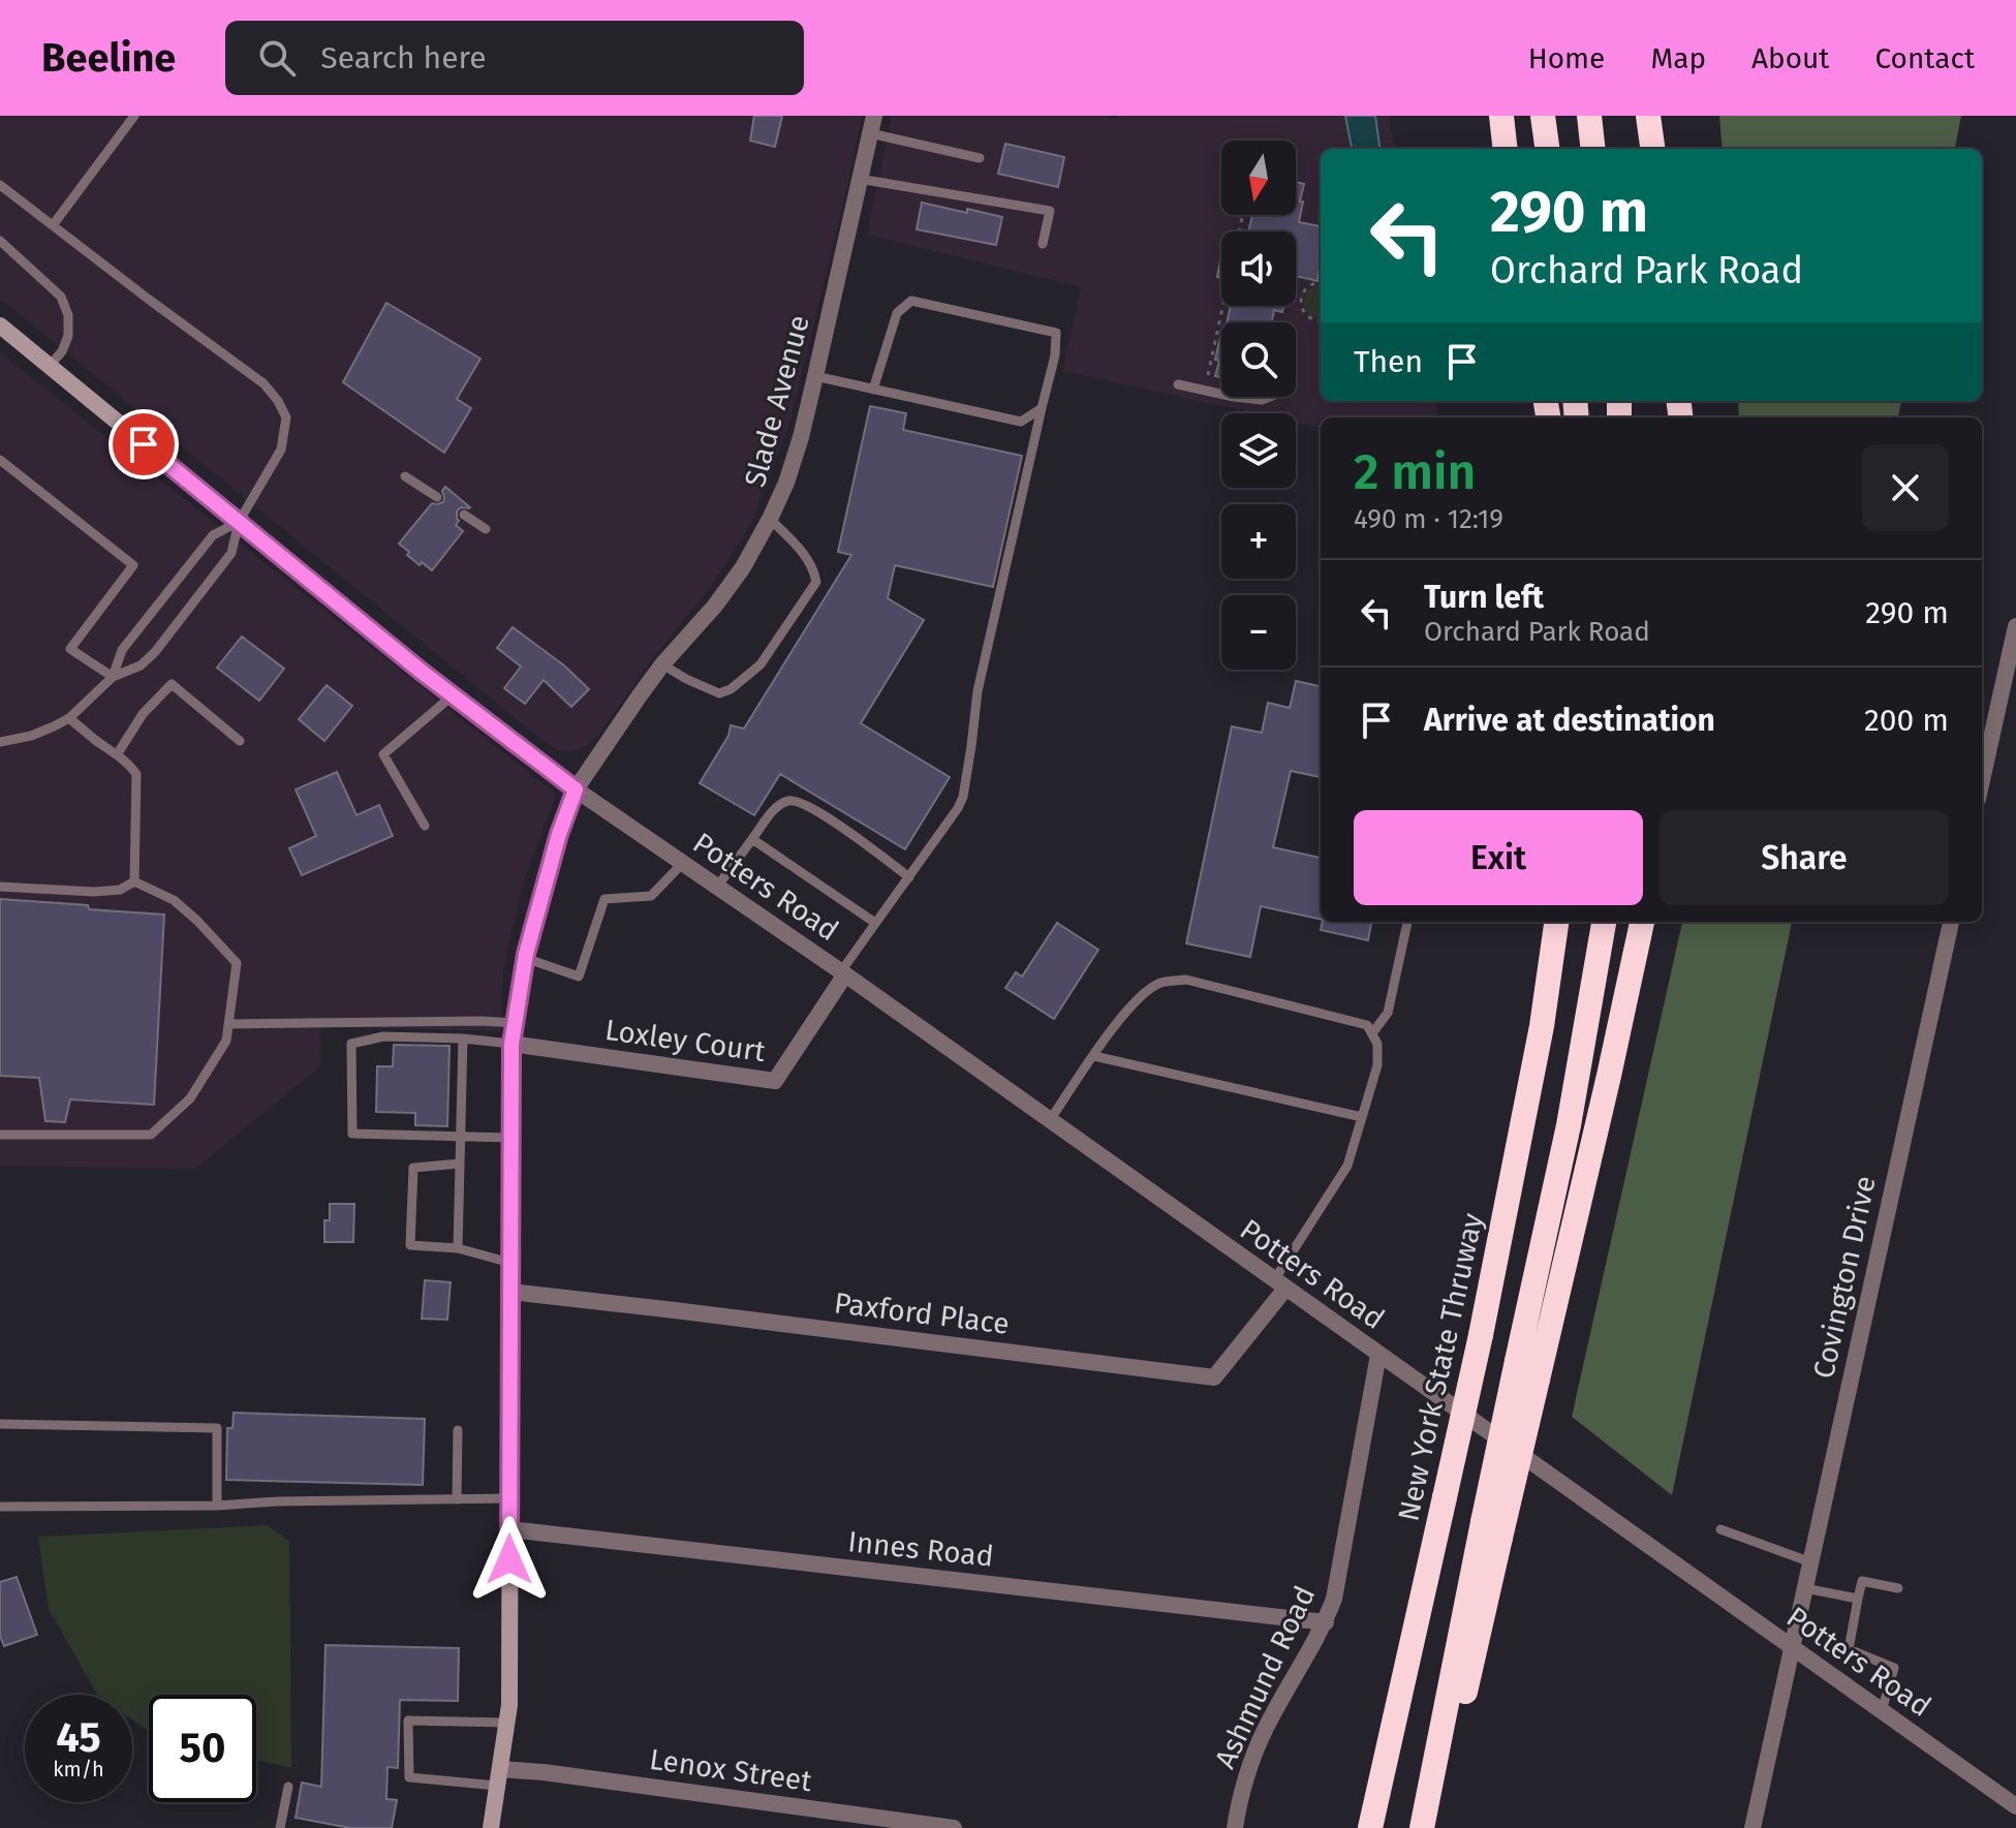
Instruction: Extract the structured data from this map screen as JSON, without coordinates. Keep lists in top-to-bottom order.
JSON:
{
  "streets": {
    "highway": ["New York State Thruway"],
    "street": [
      "Slade Avenue",
      "Potters Road",
      "Loxley Court",
      "Covington Drive",
      "Paxford Place",
      "Innes Road",
      "Ashmund Road",
      "Lenox Street"
    ]
  },
  "crossings": [
    ["Slade Avenue", "Potters Road"],
    ["Potters Road", "Loxley Court"],
    ["Potters Road", "Covington Drive"],
    ["Potters Road", "Paxford Place"],
    ["Potters Road", "Ashmund Road"],
    ["Innes Road", "Ashmund Road"]
  ],
  "north": "bottom",
  "page": {
    "header": "Beeline",
    "search": "Search here",
    "nav": [
      "Home",
      "Map",
      "About",
      "Contact"
    ],
    "map_buttons": ["+", "−"],
    "turn": ["290 m", "Orchard Park Road"],
    "then": "Then",
    "heading": ["2 min", "490 m · 12:19"],
    "list": [
      {
        "name": "Turn left",
        "note": "Orchard Park Road",
        "value": "290 m"
      },
      {
        "name": "Arrive at destination",
        "value": "200 m"
      }
    ],
    "buttons": ["Exit", "Share"],
    "speed": "45 km/h",
    "limit": "50"
  }
}
